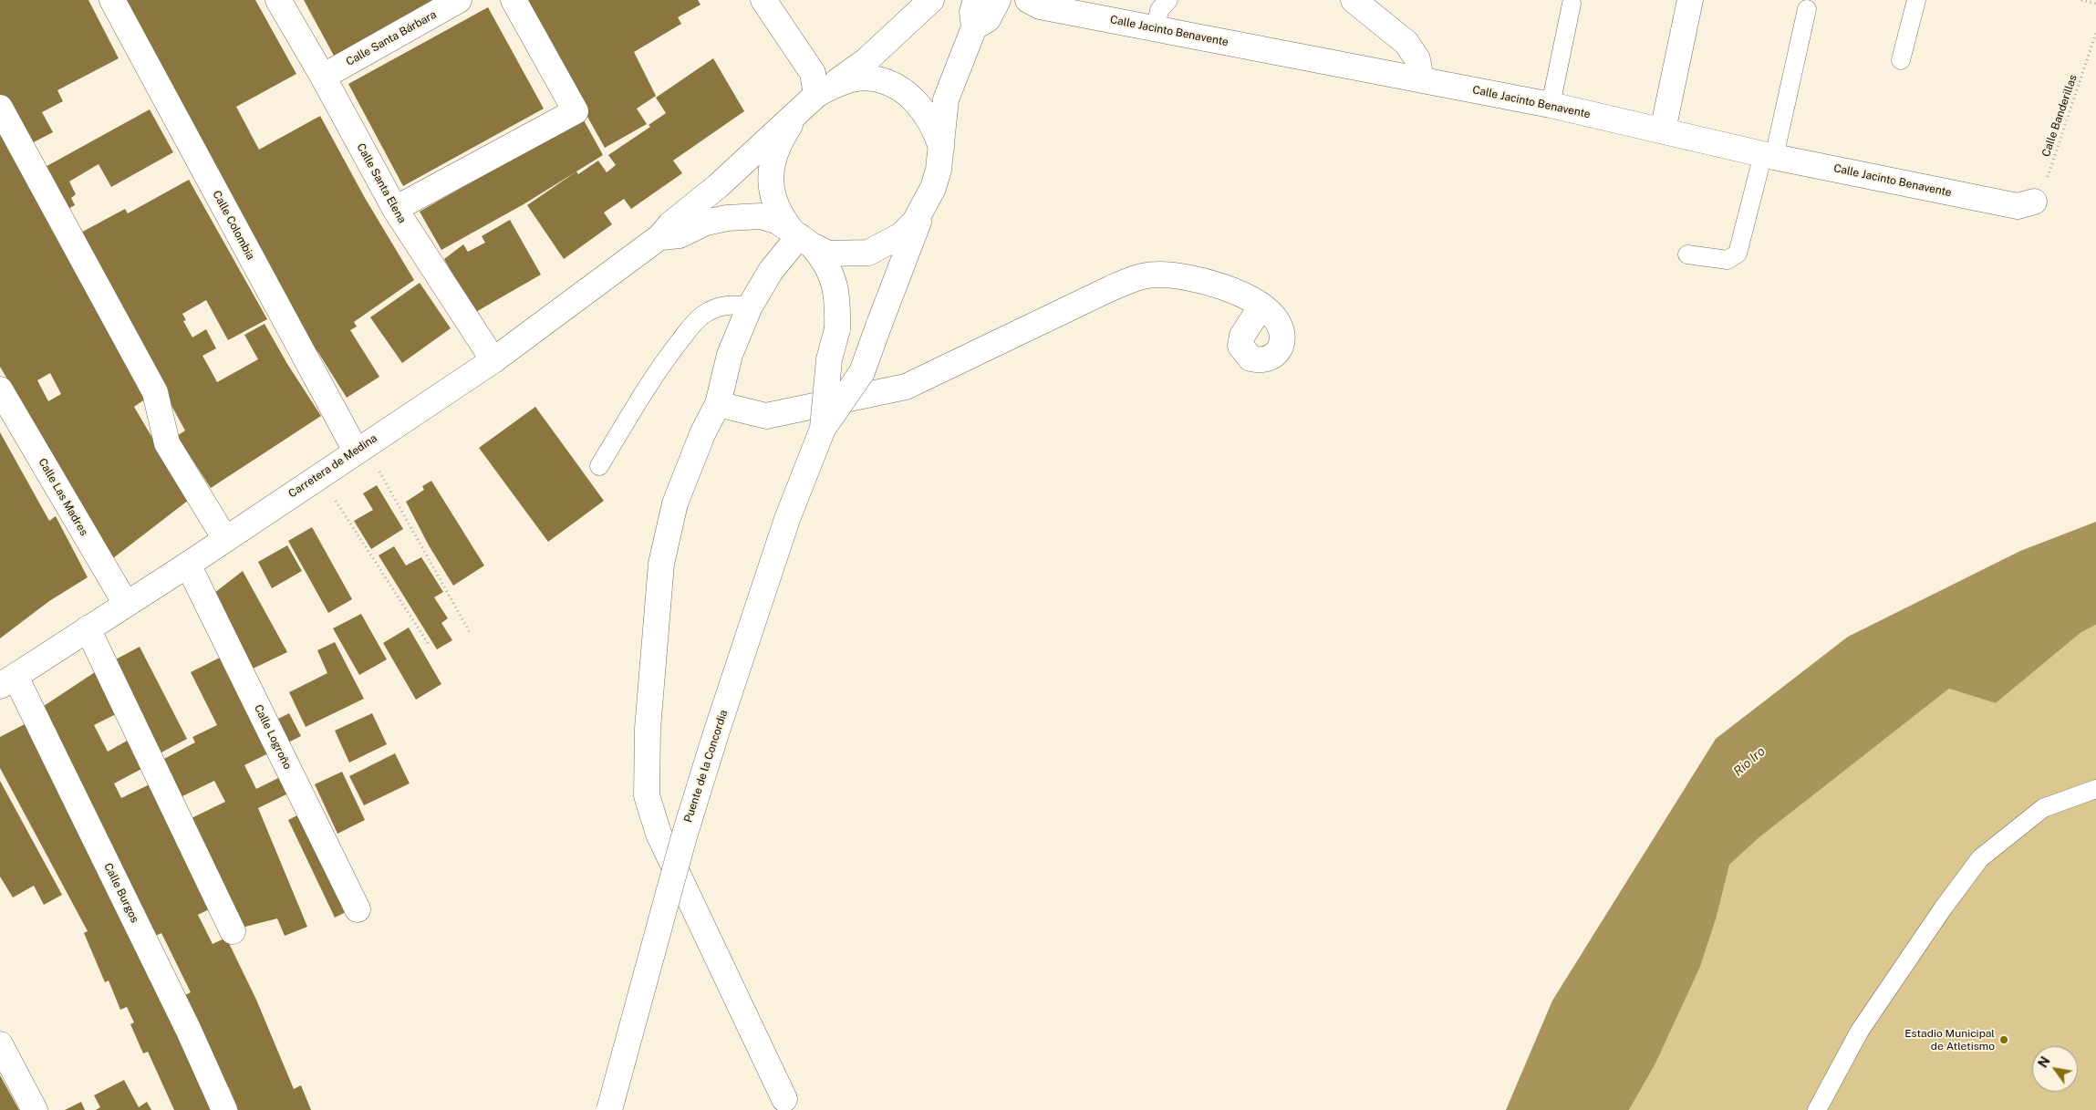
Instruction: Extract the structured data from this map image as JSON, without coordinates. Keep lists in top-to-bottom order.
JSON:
{
  "streets": {
    "street": [
      "Calle Jacinto Benavente",
      "Calle Santa Bárbara",
      "Calle Santa Elena",
      "Calle Colombia",
      "Carretera de Medina",
      "Calle Las Madres",
      "Calle Logroño",
      "Puente de la Concordia",
      "Calle Burgos"
    ],
    "path": ["Calle Banderillas"]
  },
  "crossings": [
    ["Calle Jacinto Benavente", "Calle Banderillas"],
    ["Calle Santa Bárbara", "Calle Santa Elena"],
    ["Calle Santa Elena", "Carretera de Medina"],
    ["Calle Colombia", "Carretera de Medina"],
    ["Carretera de Medina", "Calle Las Madres"],
    ["Carretera de Medina", "Calle Logroño"],
    ["Carretera de Medina", "Calle Burgos"]
  ],
  "water": ["Rio Iro"],
  "places": ["Estadio Municipal de Atletismo"],
  "north": "top left"
}
